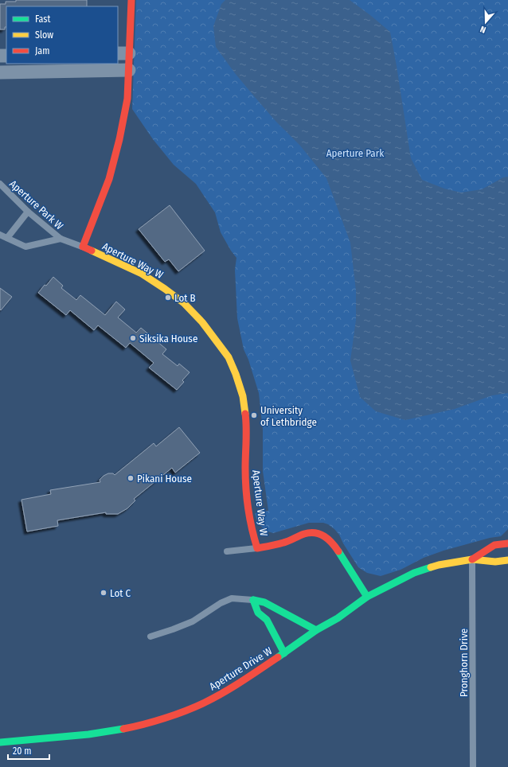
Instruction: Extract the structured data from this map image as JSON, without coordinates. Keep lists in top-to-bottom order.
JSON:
{
  "streets": {
    "street": ["Aperture Way W", "Aperture Drive W"],
    "lane": ["Aperture Park W", "Pronghorn Drive"]
  },
  "crossings": [
    ["Aperture Park W", "Aperture Way W"],
    ["Aperture Way W", "Aperture Drive W"],
    ["Pronghorn Drive", "Aperture Drive W"]
  ],
  "parks": ["Aperture Park"],
  "places": [
    "Lot B",
    "Siksika House",
    "University of Lethbridge",
    "Pikani House",
    "Lot C"
  ],
  "legend": ["Fast", "Slow", "Jam"],
  "scale_bar": "20 m",
  "north": "bottom"
}
